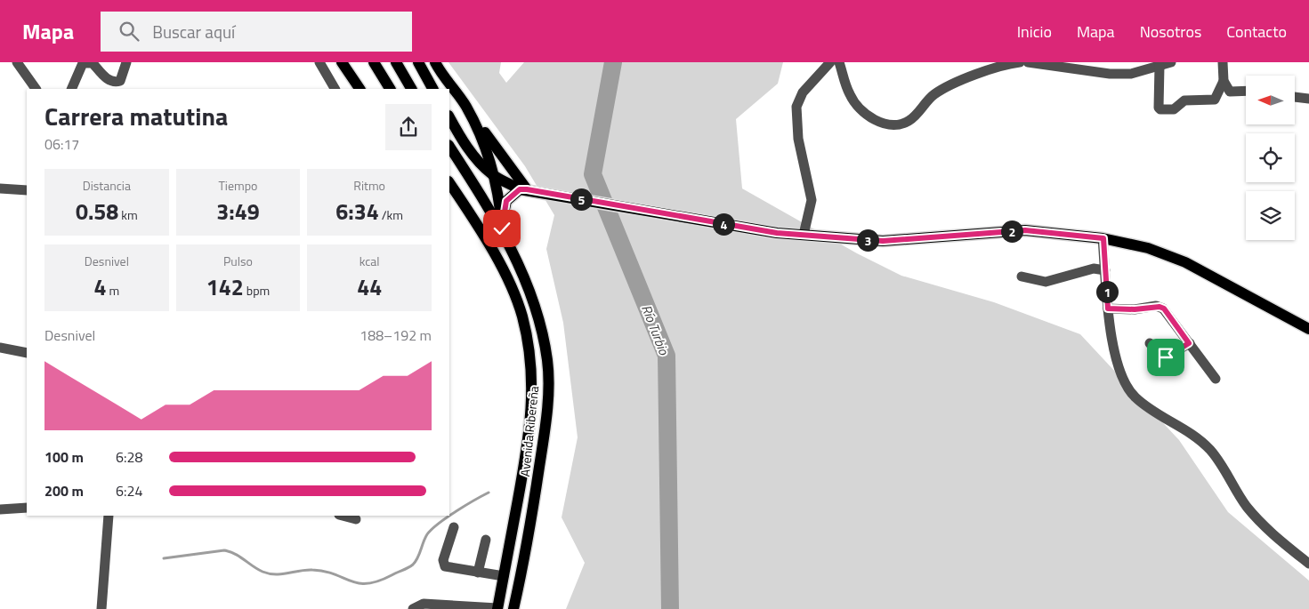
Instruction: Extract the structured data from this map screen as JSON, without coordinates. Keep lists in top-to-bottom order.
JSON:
{
  "streets": {
    "main road": ["Avenida Ribereña"]
  },
  "water": ["Río Turbio"],
  "north": "left",
  "page": {
    "header": "Mapa",
    "search": "Buscar aquí",
    "nav": [
      "Inicio",
      "Mapa",
      "Nosotros",
      "Contacto"
    ],
    "heading": ["Carrera matutina", "06:17"],
    "stats": [
      ["Distancia", "0.58 km"],
      ["Tiempo", "3:49"],
      ["Ritmo", "6:34 /km"],
      ["Desnivel", "4 m"],
      ["Pulso", "142 bpm"],
      ["kcal", "44"]
    ],
    "pins": [
      "5",
      "4",
      "2",
      "3",
      "1"
    ],
    "chart": ["Desnivel", "188–192 m"],
    "list": [
      {
        "name": "100 m",
        "note": "6:28"
      },
      {
        "name": "200 m",
        "note": "6:24"
      }
    ]
  }
}
